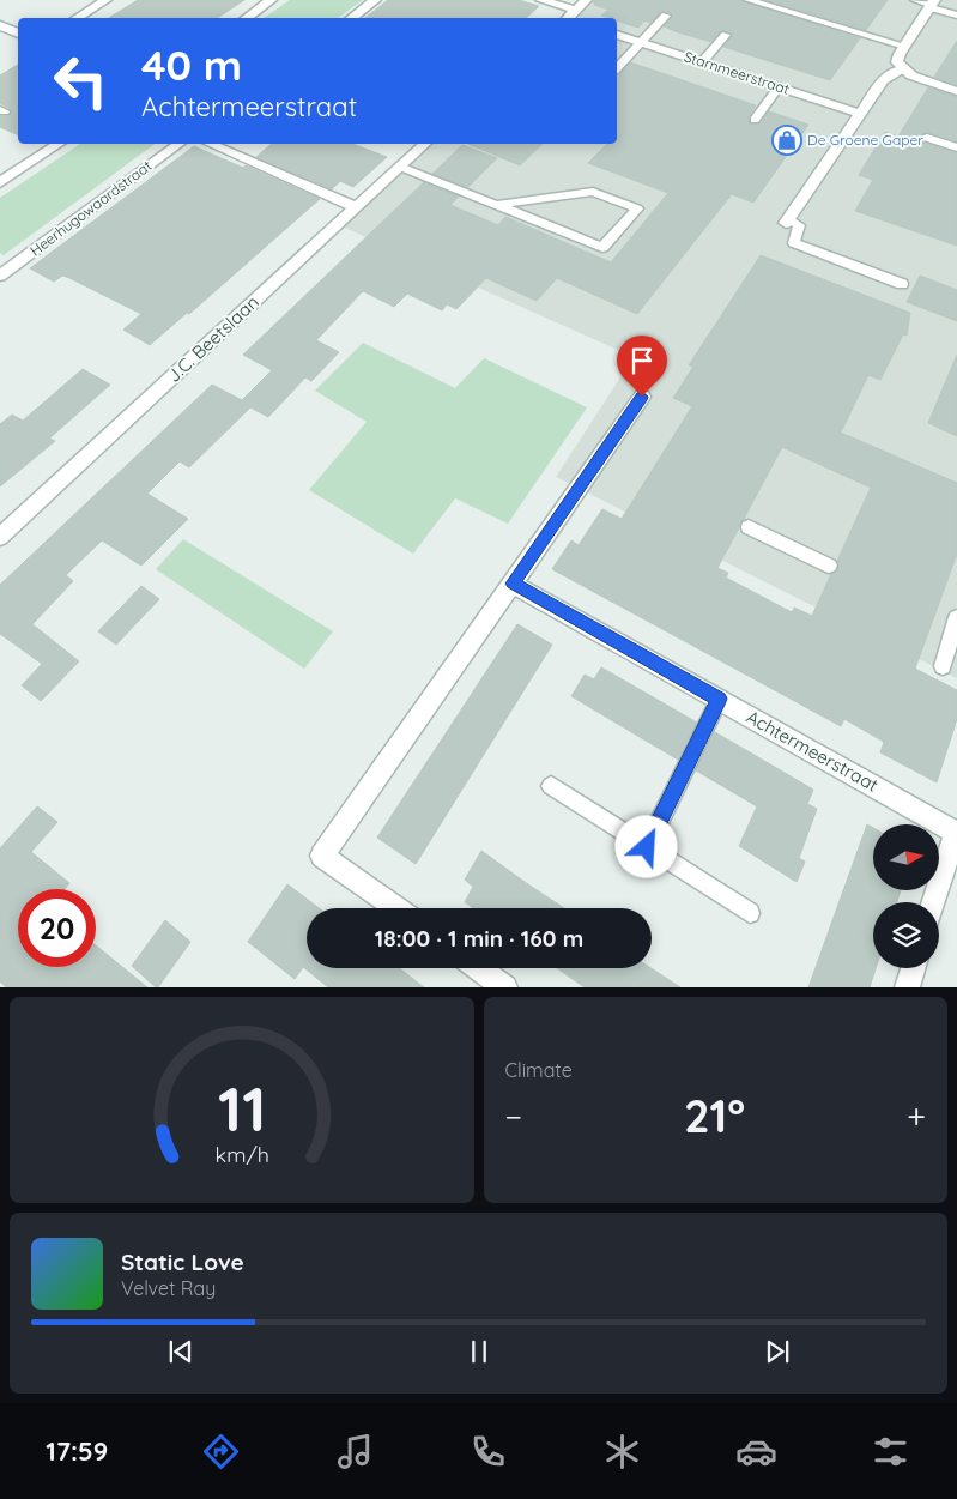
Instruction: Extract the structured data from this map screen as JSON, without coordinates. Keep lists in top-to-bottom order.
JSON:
{
  "streets": {
    "street": [
      "Starnmeerstraat",
      "Heerhugowaardstraat",
      "J.C. Beetslaan",
      "Achtermeerstraat"
    ]
  },
  "places": {
    "shop": ["De Groene Gaper"]
  },
  "north": "right",
  "page": {
    "turn": ["40 m", "Achtermeerstraat"],
    "limit": "20",
    "trip": "18:00 · 1 min · 160 m",
    "tile": "Climate",
    "heat": ["−", "21°", "+"],
    "song": ["Static Love", "Velvet Ray"],
    "tabs": "17:59",
    "gauge": ["11", "km/h"]
  }
}
